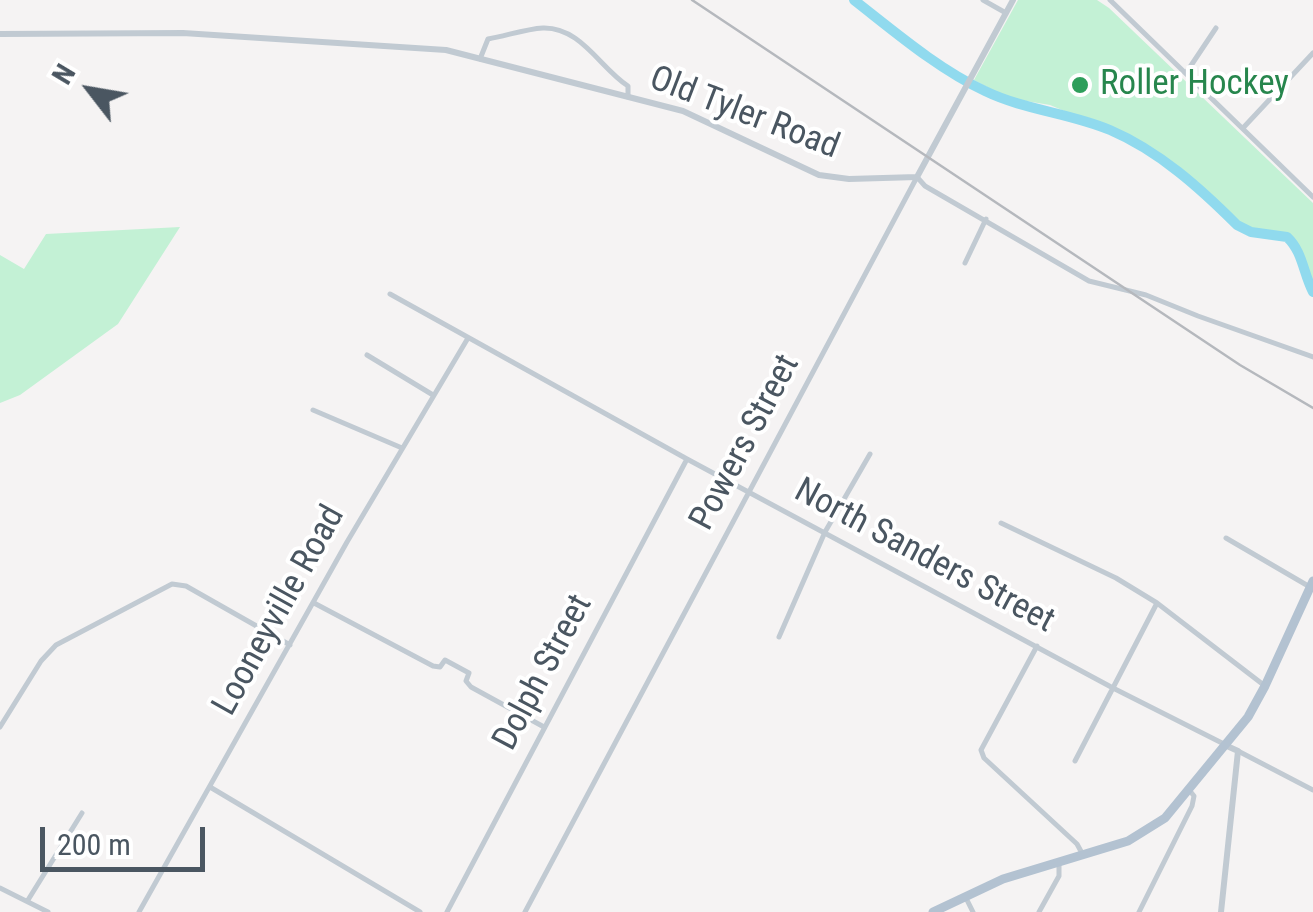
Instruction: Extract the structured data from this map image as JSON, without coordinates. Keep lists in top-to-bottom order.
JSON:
{
  "streets": {
    "street": [
      "Old Tyler Road",
      "Powers Street",
      "North Sanders Street",
      "Looneyville Road",
      "Dolph Street"
    ]
  },
  "crossings": [
    ["Old Tyler Road", "Powers Street"],
    ["Powers Street", "North Sanders Street"],
    ["North Sanders Street", "Looneyville Road"],
    ["North Sanders Street", "Dolph Street"]
  ],
  "places": ["Roller Hockey"],
  "scale_bar": "200 m",
  "north": "top left"
}
